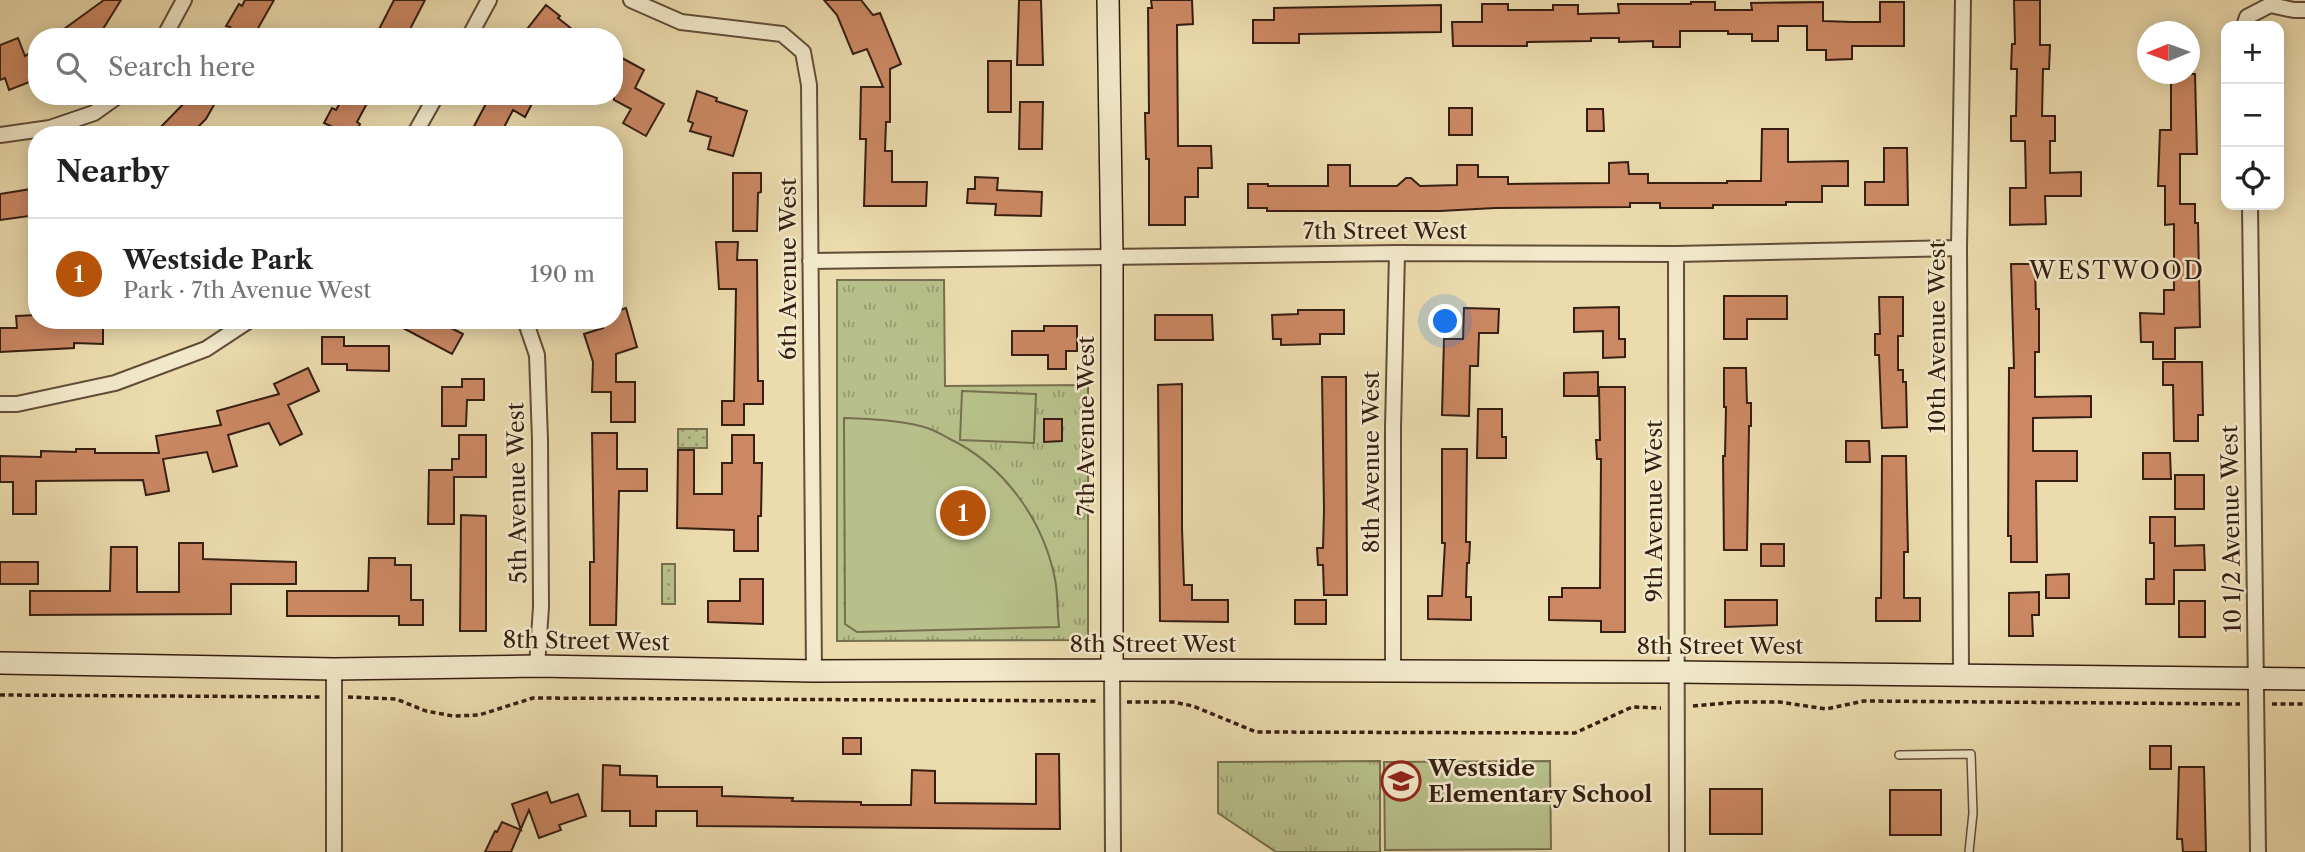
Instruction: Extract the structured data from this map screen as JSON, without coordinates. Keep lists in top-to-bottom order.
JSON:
{
  "streets": {
    "street": [
      "7th Street West",
      "6th Avenue West",
      "10th Avenue West",
      "7th Avenue West",
      "8th Avenue West",
      "5th Avenue West",
      "9th Avenue West",
      "10 1/2 Avenue West",
      "8th Street West"
    ]
  },
  "crossings": [
    ["7th Street West", "6th Avenue West"],
    ["7th Street West", "10th Avenue West"],
    ["7th Street West", "7th Avenue West"],
    ["7th Street West", "8th Avenue West"],
    ["7th Street West", "9th Avenue West"],
    ["6th Avenue West", "8th Street West"],
    ["10th Avenue West", "8th Street West"],
    ["7th Avenue West", "8th Street West"],
    ["8th Avenue West", "8th Street West"],
    ["5th Avenue West", "8th Street West"],
    ["9th Avenue West", "8th Street West"],
    ["10 1/2 Avenue West", "8th Street West"]
  ],
  "districts": ["WESTWOOD"],
  "places": {
    "school or university": ["Westside Elementary School"]
  },
  "north": "left",
  "page": {
    "map_buttons": ["+", "−"],
    "search": "Search here",
    "heading": "Nearby",
    "list": [
      {
        "mark": "1",
        "name": "Westside Park",
        "note": "Park · 7th Avenue West",
        "value": "190 m"
      }
    ],
    "pins": "1"
  }
}
